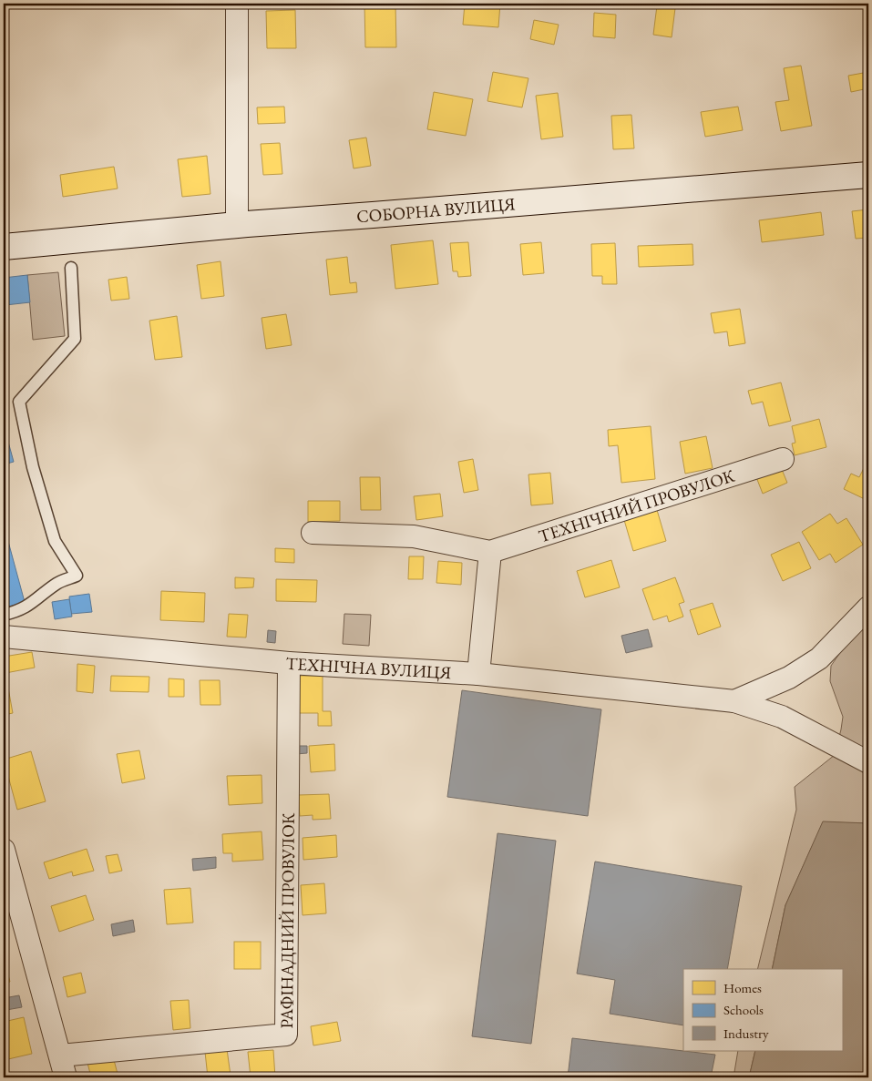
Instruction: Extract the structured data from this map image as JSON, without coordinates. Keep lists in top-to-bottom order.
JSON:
{
  "streets": {
    "main road": ["СОБОРНА ВУЛИЦЯ"],
    "street": ["ТЕХНІЧНИЙ ПРОВУЛОК", "ТЕХНІЧНА ВУЛИЦЯ", "РАФІНАДНИЙ ПРОВУЛОК"]
  },
  "crossings": [
    ["ТЕХНІЧНА ВУЛИЦЯ", "РАФІНАДНИЙ ПРОВУЛОК"]
  ],
  "legend": ["Homes", "Schools", "Industry"]
}
